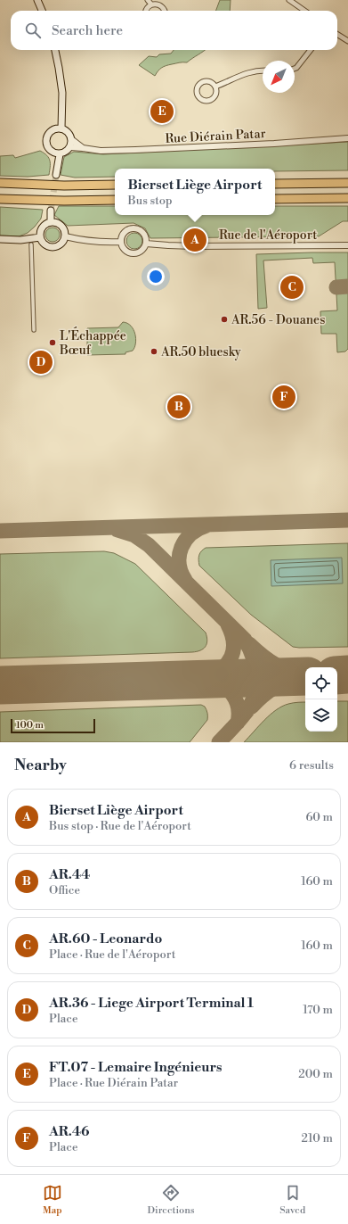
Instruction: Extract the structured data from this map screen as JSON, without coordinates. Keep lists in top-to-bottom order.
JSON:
{
  "streets": {
    "street": ["Rue Diérain Patar", "Rue de l'Aéroport"]
  },
  "places": ["AR.56 - Douanes", "L'Échappée Bœuf", "AR.50 bluesky"],
  "scale_bar": "100 m",
  "north": "bottom left",
  "page": {
    "search": "Search here",
    "pins": [
      "E",
      "A",
      "C",
      "D",
      "F",
      "B"
    ],
    "popup": ["Bierset Liège Airport", "Bus stop"],
    "scale": "100 m",
    "heading": ["Nearby", "6 results"],
    "list": [
      {
        "mark": "A",
        "name": "Bierset Liège Airport",
        "note": "Bus stop · Rue de l'Aéroport",
        "value": "60 m"
      },
      {
        "mark": "B",
        "name": "AR.44",
        "note": "Office",
        "value": "160 m"
      },
      {
        "mark": "C",
        "name": "AR.60 - Leonardo",
        "note": "Place · Rue de l'Aéroport",
        "value": "160 m"
      },
      {
        "mark": "D",
        "name": "AR.36 - Liege Airport Terminal 1",
        "note": "Place",
        "value": "170 m"
      },
      {
        "mark": "E",
        "name": "FT.07 - Lemaire Ingénieurs",
        "note": "Place · Rue Diérain Patar",
        "value": "200 m"
      },
      {
        "mark": "F",
        "name": "AR.46",
        "note": "Place",
        "value": "210 m"
      }
    ],
    "nav": ["Map", "Directions", "Saved"]
  }
}
